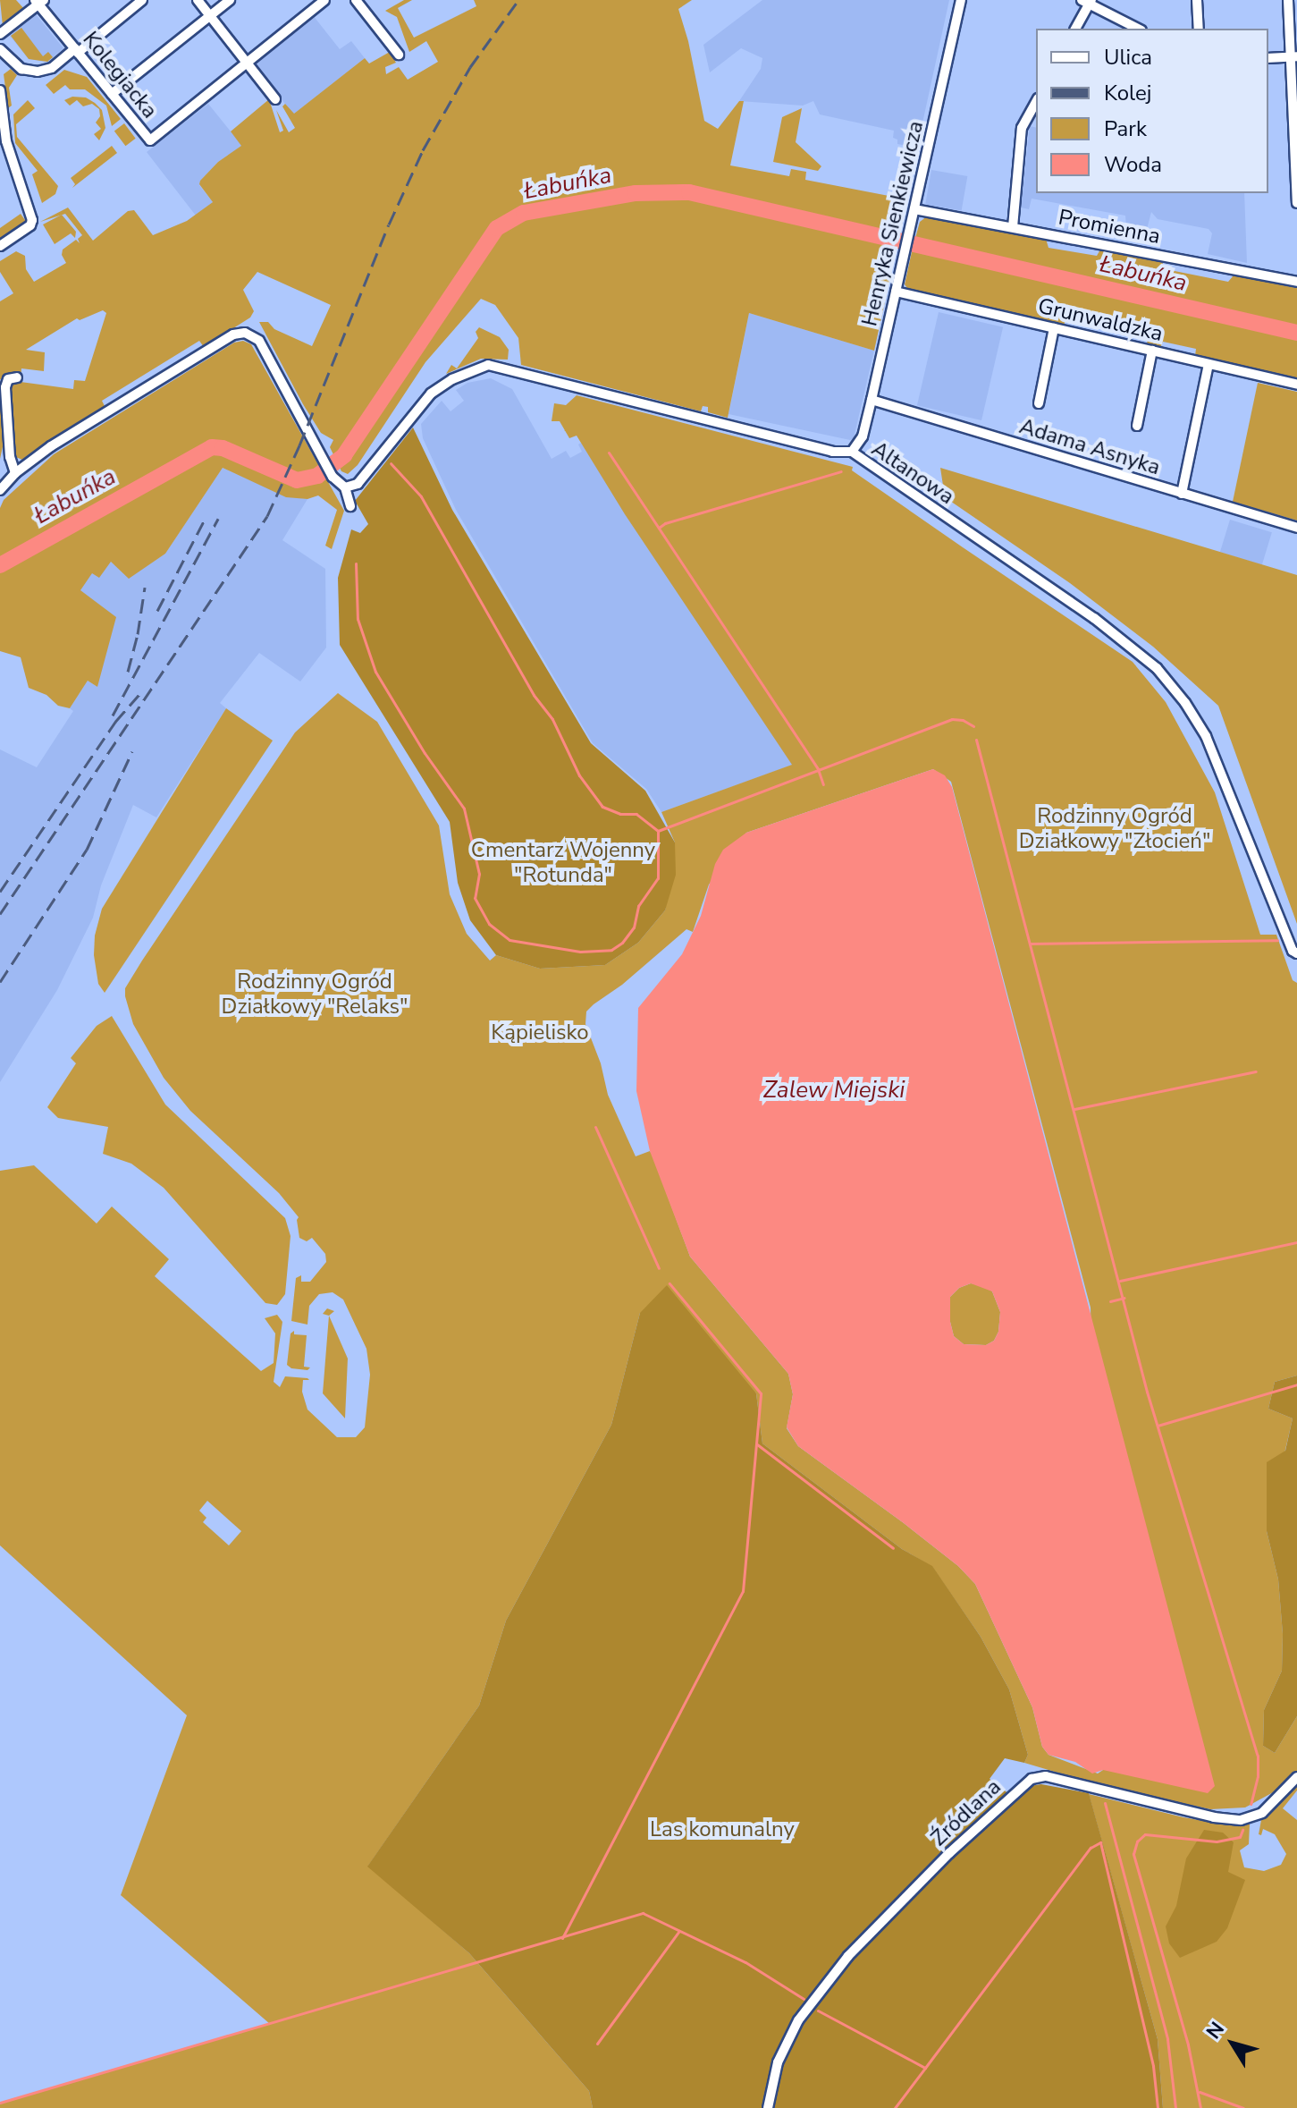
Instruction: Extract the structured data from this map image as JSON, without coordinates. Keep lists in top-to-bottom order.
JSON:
{
  "streets": {
    "street": [
      "Kolegiacka",
      "Henryka Sienkiewicza",
      "Promienna",
      "Grunwaldzka",
      "Adama Asnyka",
      "Altanowa",
      "Źródlana"
    ]
  },
  "crossings": [
    ["Henryka Sienkiewicza", "Promienna"],
    ["Henryka Sienkiewicza", "Grunwaldzka"],
    ["Henryka Sienkiewicza", "Adama Asnyka"],
    ["Henryka Sienkiewicza", "Altanowa"]
  ],
  "water": ["Łabuńka", "Zalew Miejski"],
  "parks": [
    "Rodzinny Ogród Działkowy \"Złocień\"",
    "Cmentarz Wojenny \"Rotunda\"",
    "Rodzinny Ogród Działkowy \"Relaks\"",
    "Kąpielisko",
    "Las komunalny"
  ],
  "legend": [
    "Ulica",
    "Kolej",
    "Park",
    "Woda"
  ],
  "north": "top left"
}
